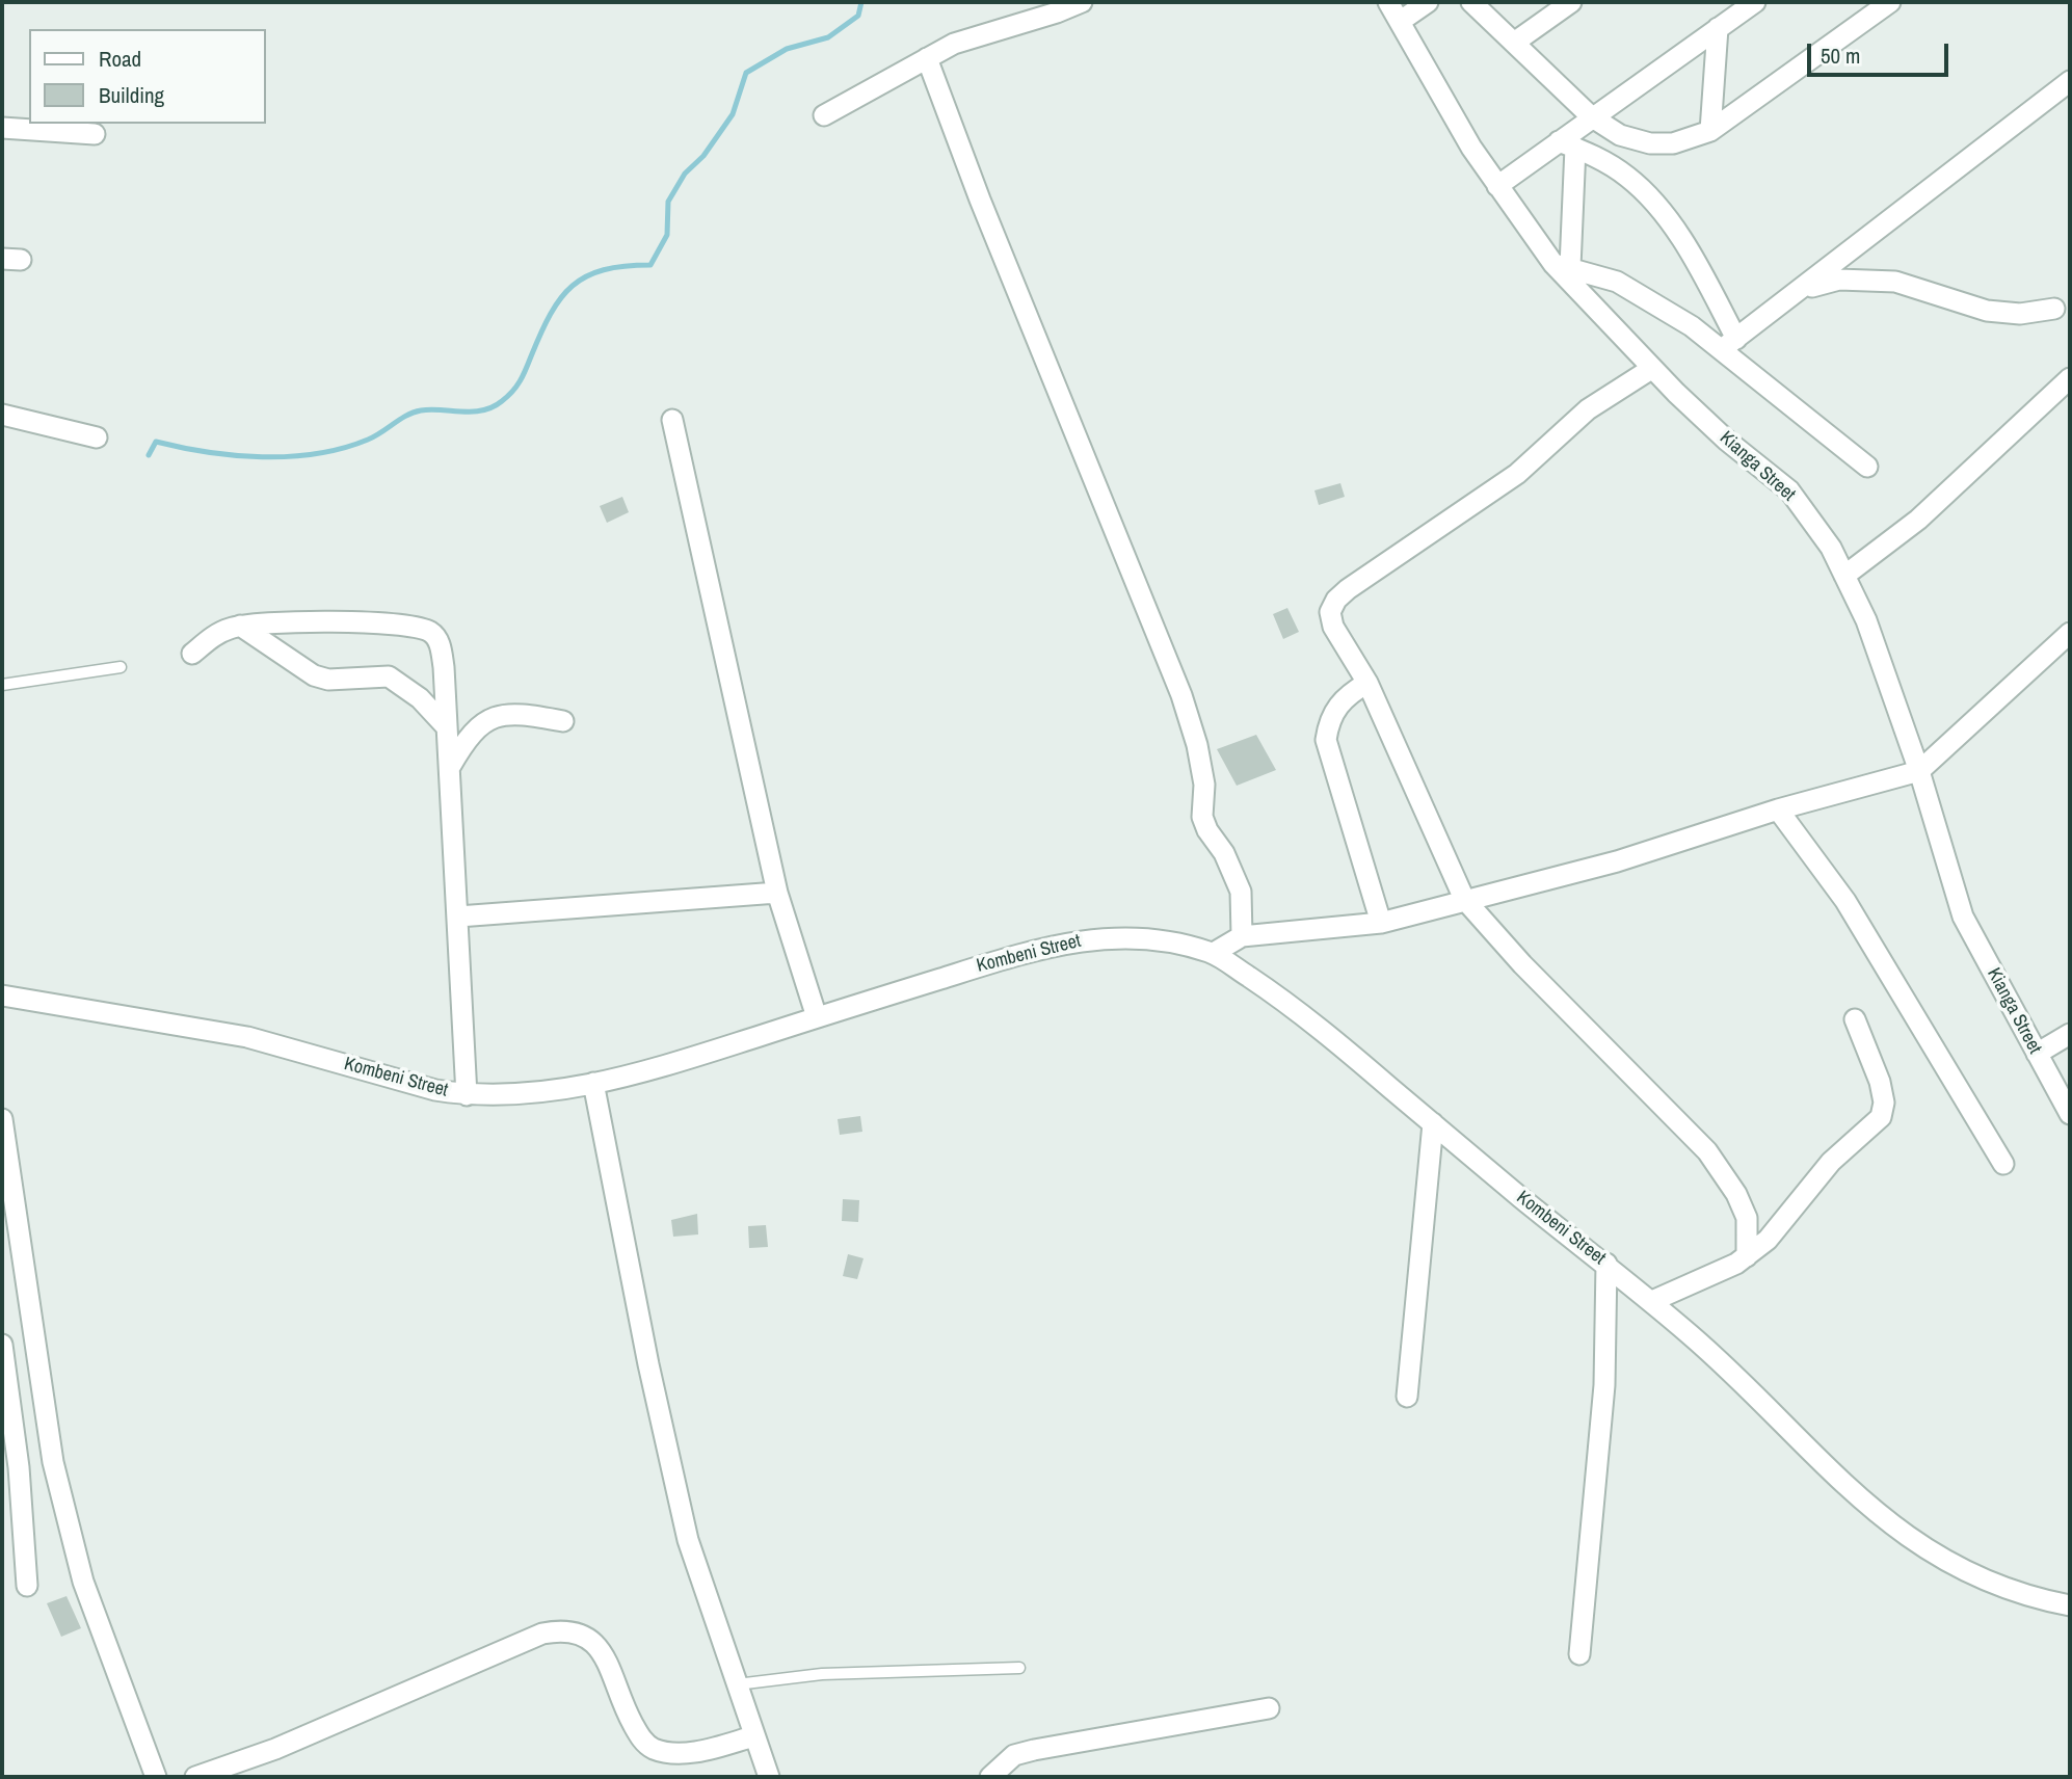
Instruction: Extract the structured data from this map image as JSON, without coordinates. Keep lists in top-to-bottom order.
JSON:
{
  "streets": {
    "street": ["Kianga Street", "Kombeni Street"]
  },
  "legend": ["Road", "Building"],
  "scale_bar": "50 m"
}
